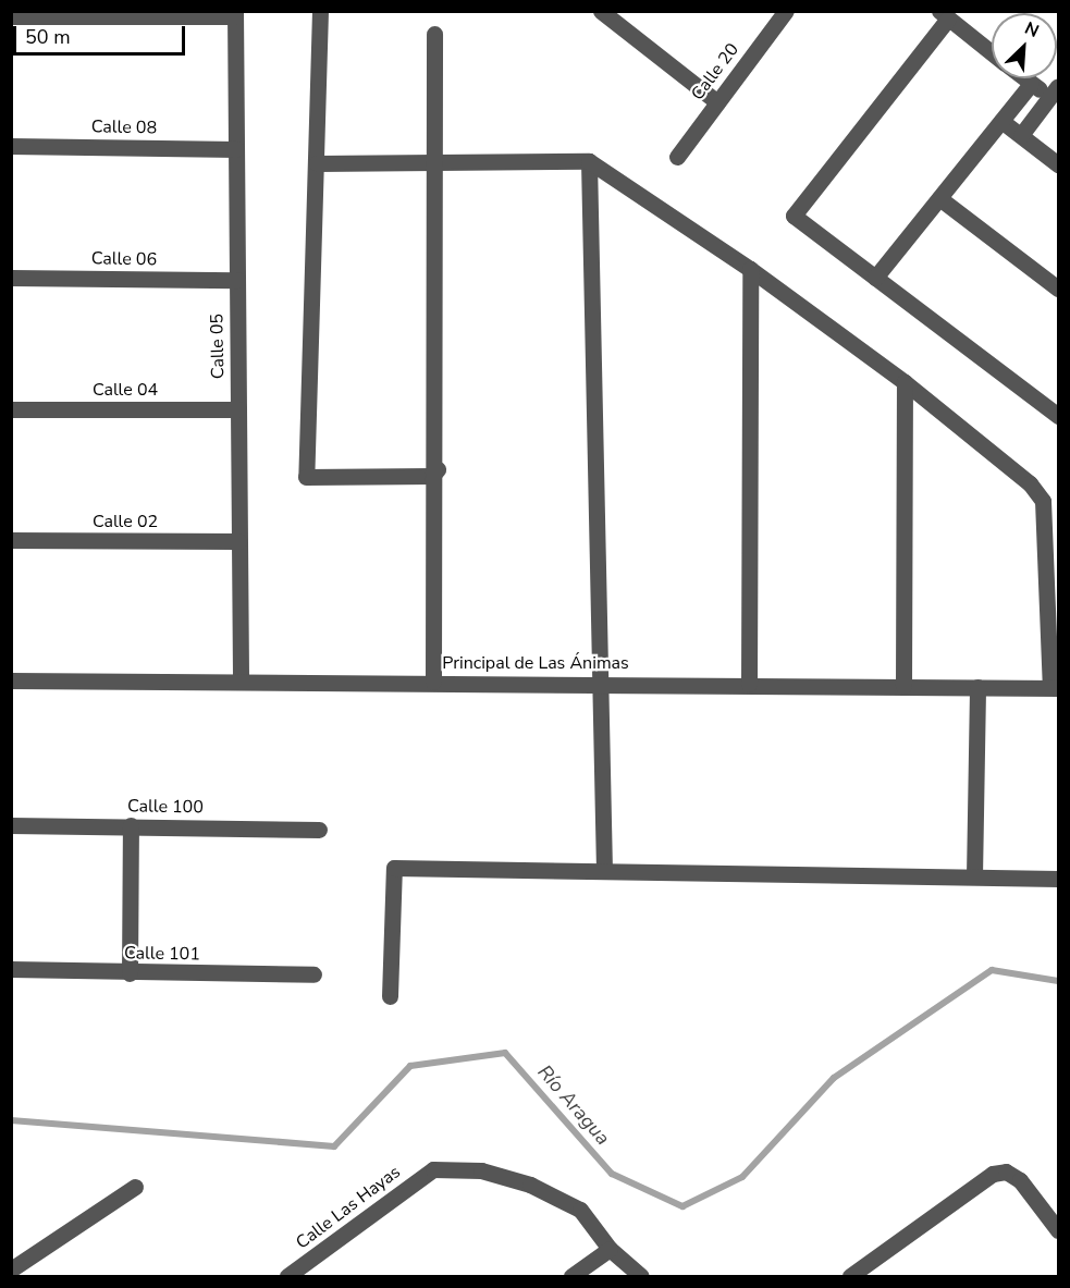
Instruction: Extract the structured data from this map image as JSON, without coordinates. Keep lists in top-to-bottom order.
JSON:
{
  "streets": {
    "street": [
      "Calle 20",
      "Calle 08",
      "Calle 06",
      "Calle 05",
      "Calle 04",
      "Calle 02",
      "Principal de Las Ánimas",
      "Calle 100",
      "Calle 101",
      "Calle Las Hayas"
    ]
  },
  "crossings": [
    ["Calle 08", "Calle 05"],
    ["Calle 06", "Calle 05"],
    ["Calle 05", "Calle 04"],
    ["Calle 05", "Calle 02"],
    ["Calle 05", "Principal de Las Ánimas"]
  ],
  "water": ["Río Aragua"],
  "scale_bar": "50 m",
  "north": "top right"
}
